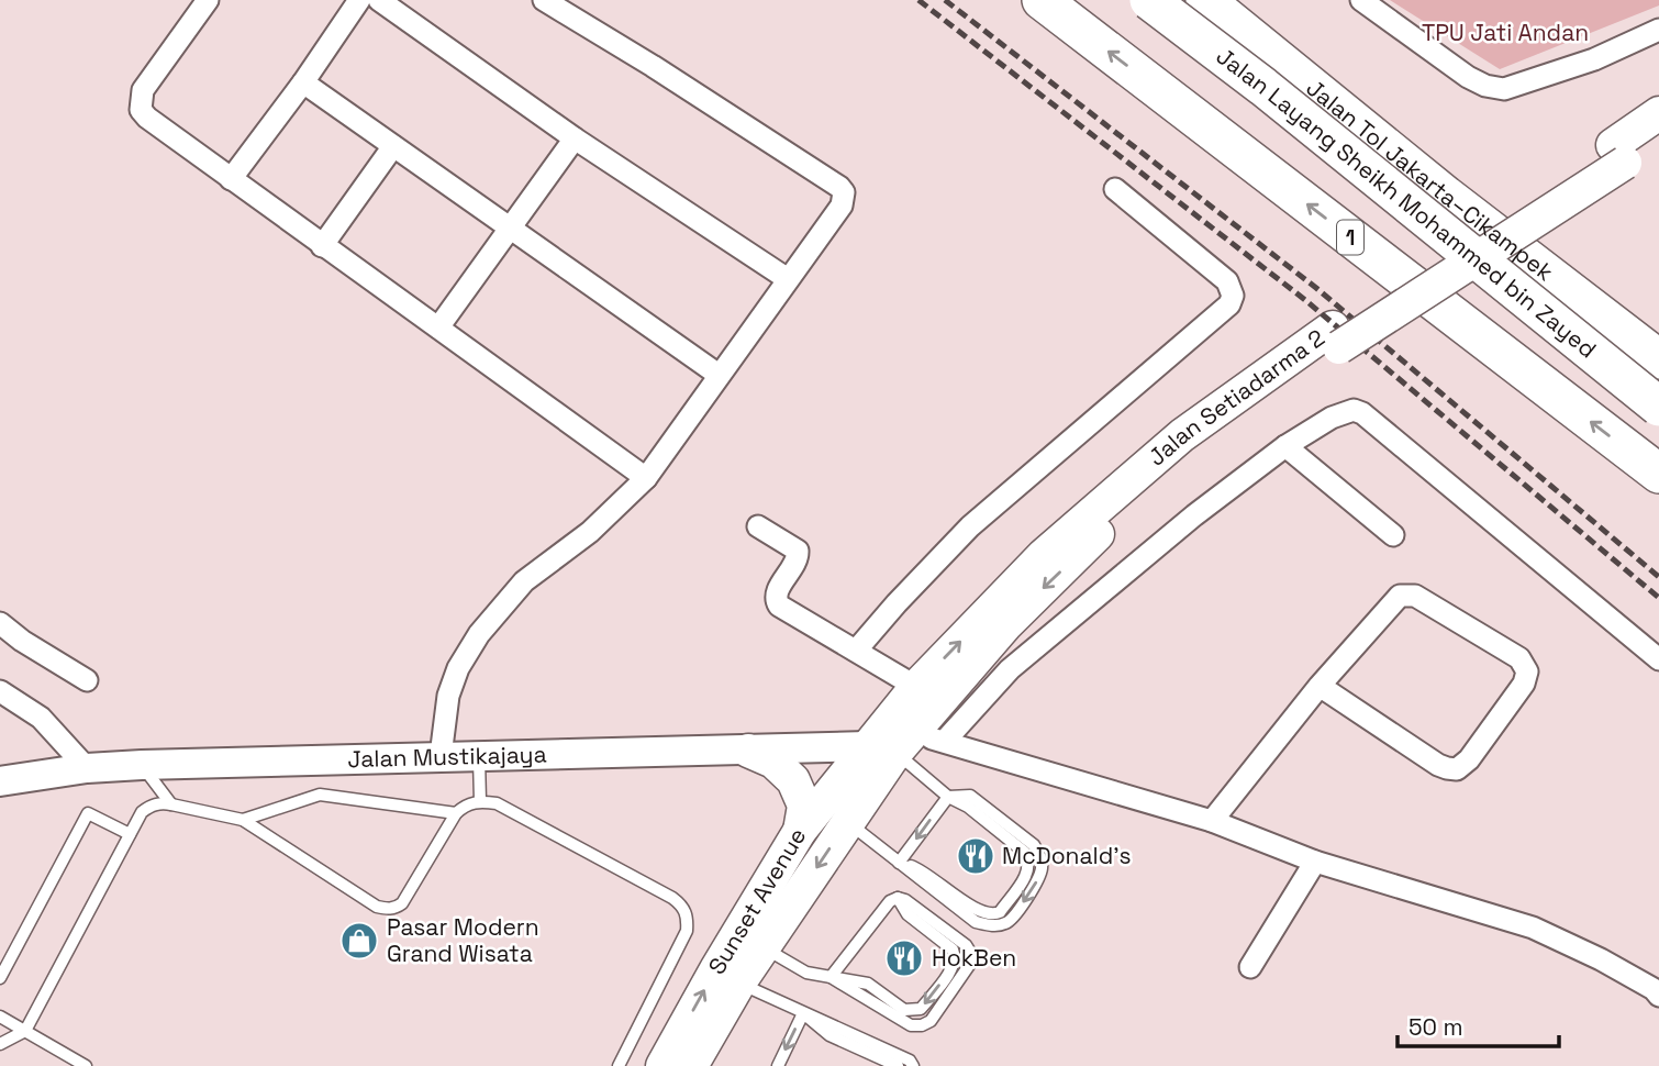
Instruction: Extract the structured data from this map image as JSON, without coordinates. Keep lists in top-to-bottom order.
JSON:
{
  "streets": {
    "highway": ["Jalan Tol Jakarta–Cikampek", "Jalan Layang Sheikh Mohammed bin Zayed", "1"],
    "main road": ["Jalan Setiadarma 2", "Jalan Mustikajaya", "Sunset Avenue"]
  },
  "crossings": [
    ["Jalan Setiadarma 2", "Jalan Mustikajaya"],
    ["Jalan Setiadarma 2", "Sunset Avenue"],
    ["Jalan Mustikajaya", "Sunset Avenue"]
  ],
  "parks": ["TPU Jati Andan"],
  "places": {
    "restaurant": ["McDonald's", "HokBen"],
    "shop": ["Pasar Modern Grand Wisata"]
  },
  "scale_bar": "50 m"
}
